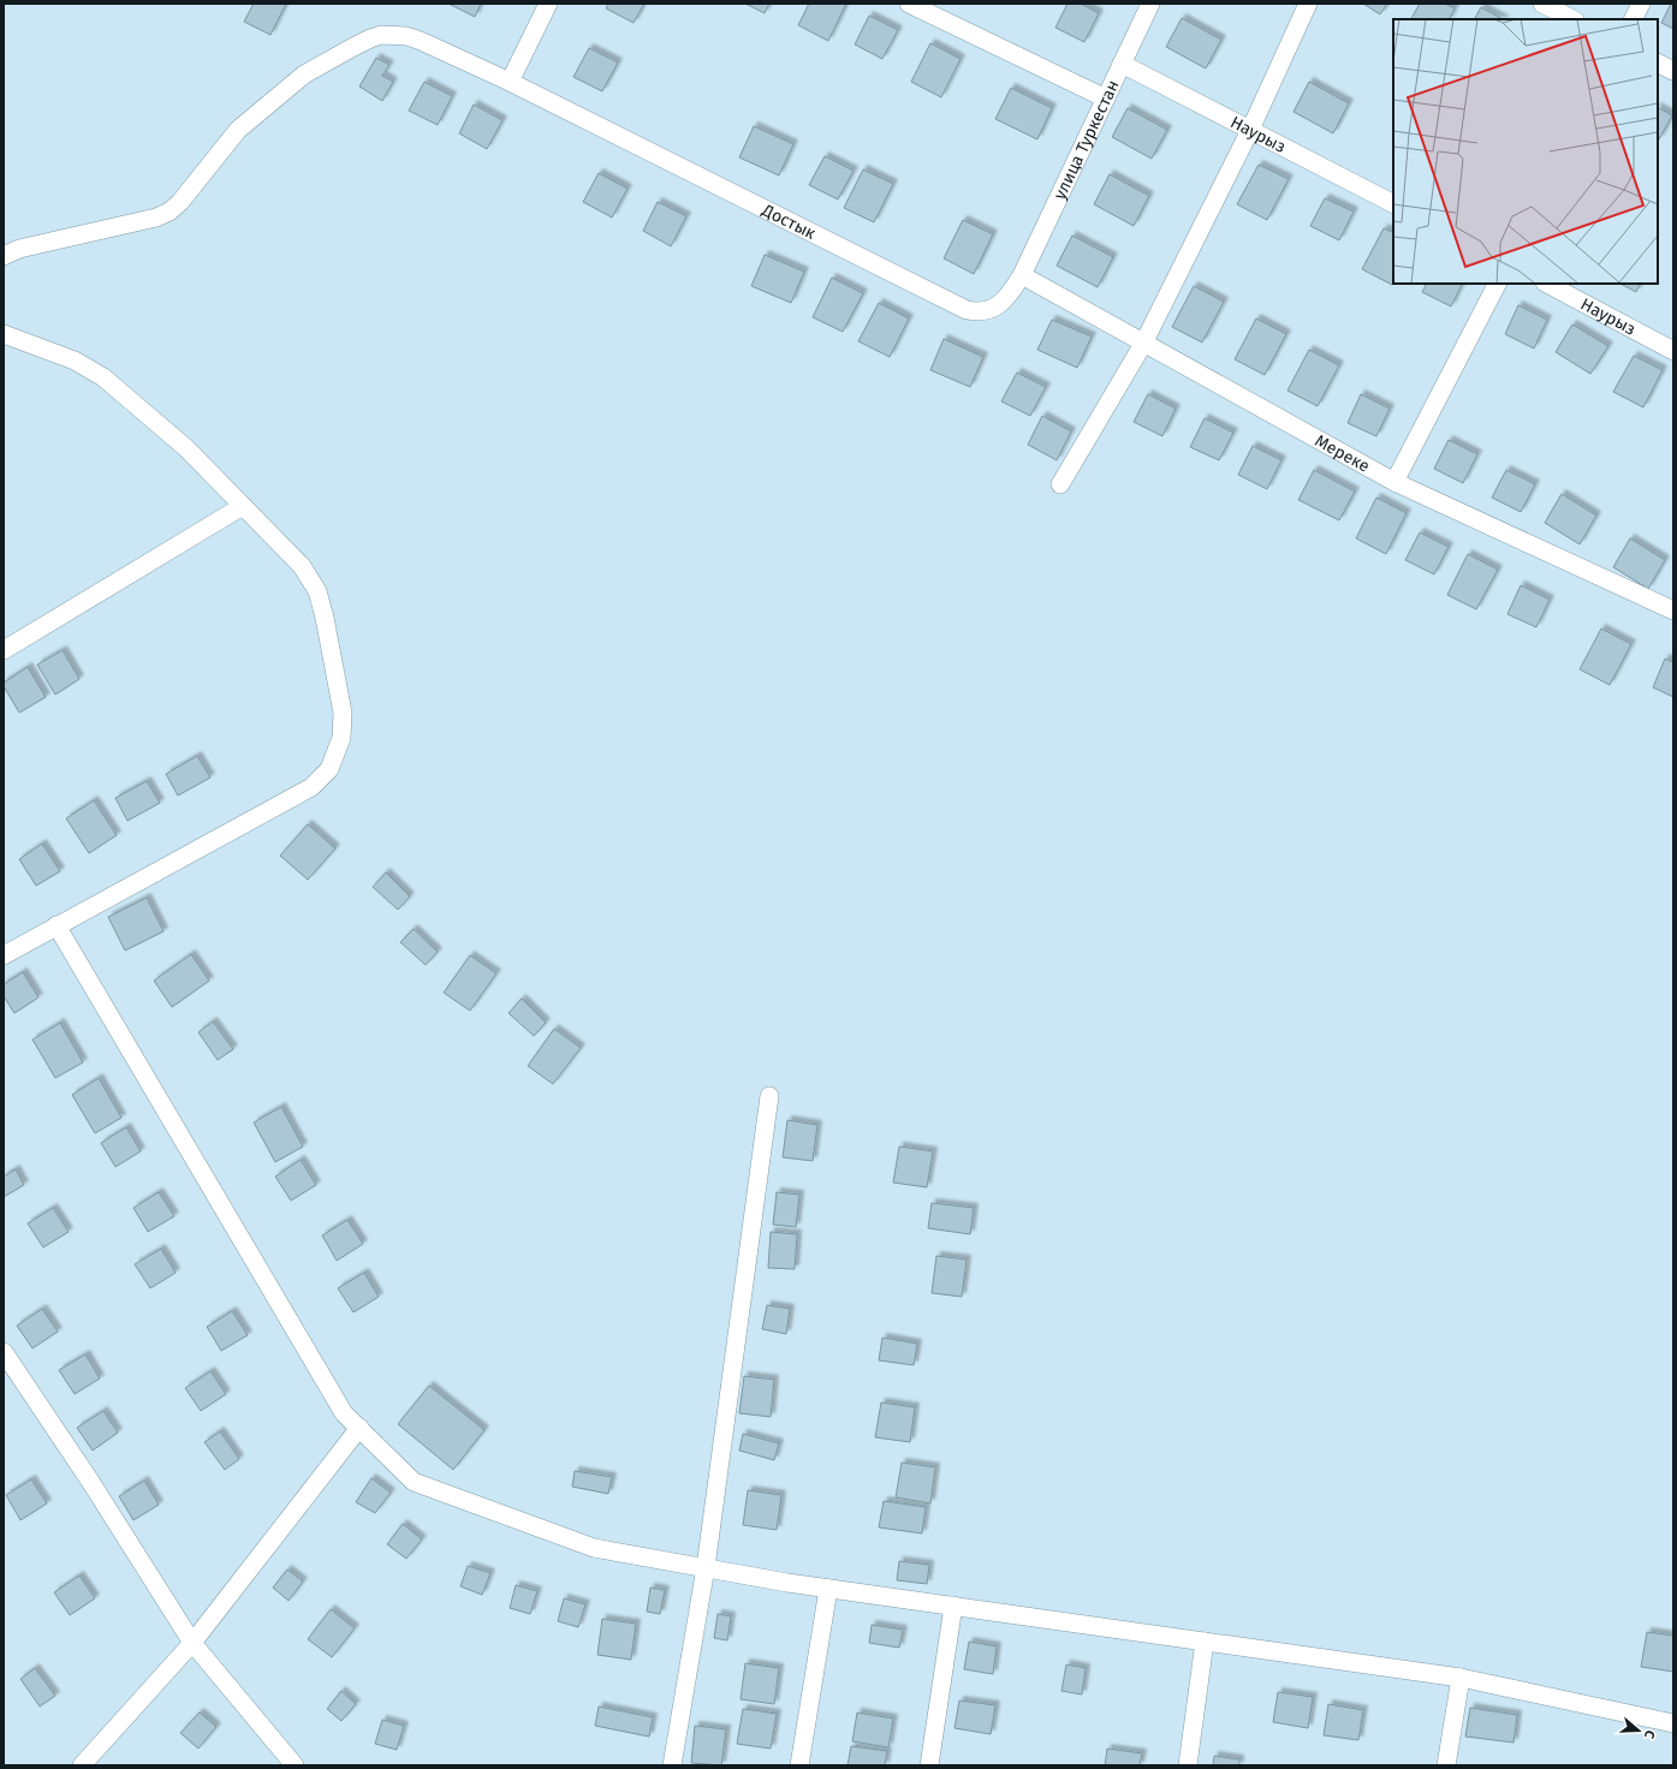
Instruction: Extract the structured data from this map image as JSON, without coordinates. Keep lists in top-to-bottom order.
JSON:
{
  "streets": {
    "street": [
      "Наурыз",
      "улица Туркестан",
      "Достык",
      "Мереке"
    ]
  },
  "crossings": [
    ["Наурыз", "улица Туркестан"],
    ["улица Туркестан", "Достык"],
    ["улица Туркестан", "Мереке"],
    ["Достык", "Мереке"]
  ],
  "north": "right"
}
